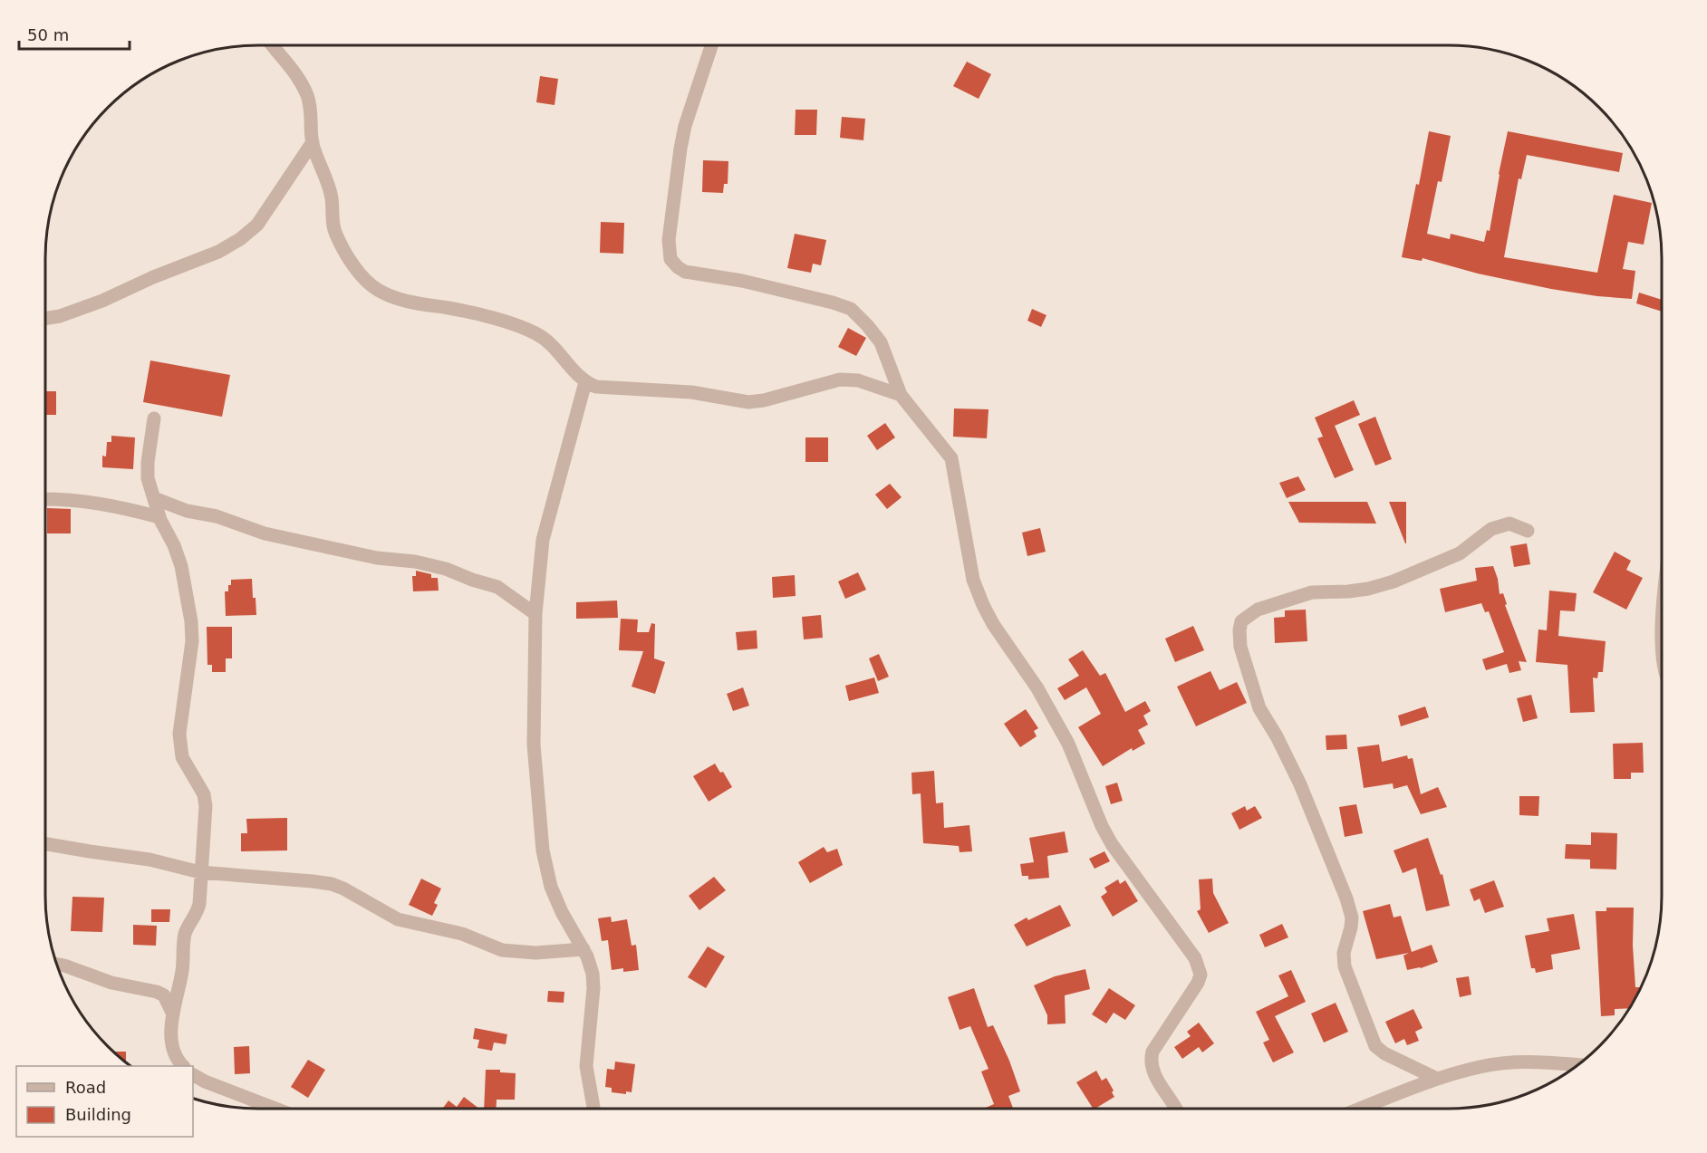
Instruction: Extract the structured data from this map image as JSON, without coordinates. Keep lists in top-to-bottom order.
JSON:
{
  "legend": ["Road", "Building"],
  "scale_bar": "50 m"
}
